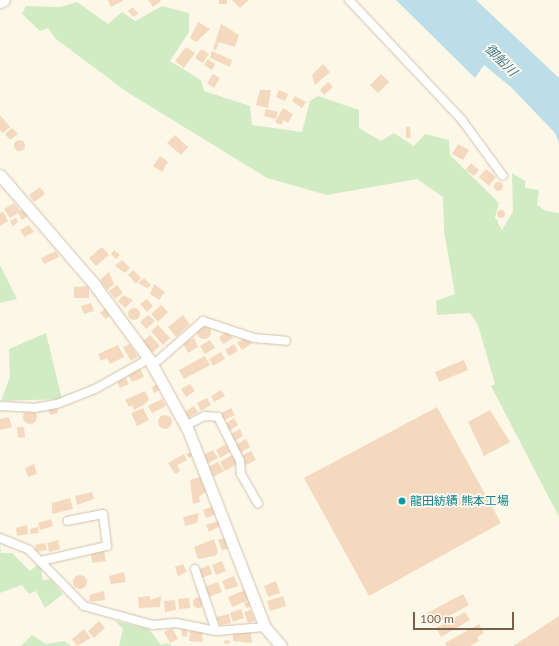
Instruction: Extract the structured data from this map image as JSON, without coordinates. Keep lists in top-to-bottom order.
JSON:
{
  "water": ["御船川"],
  "places": ["龍田紡績 熊本工場"],
  "scale_bar": "100 m"
}
